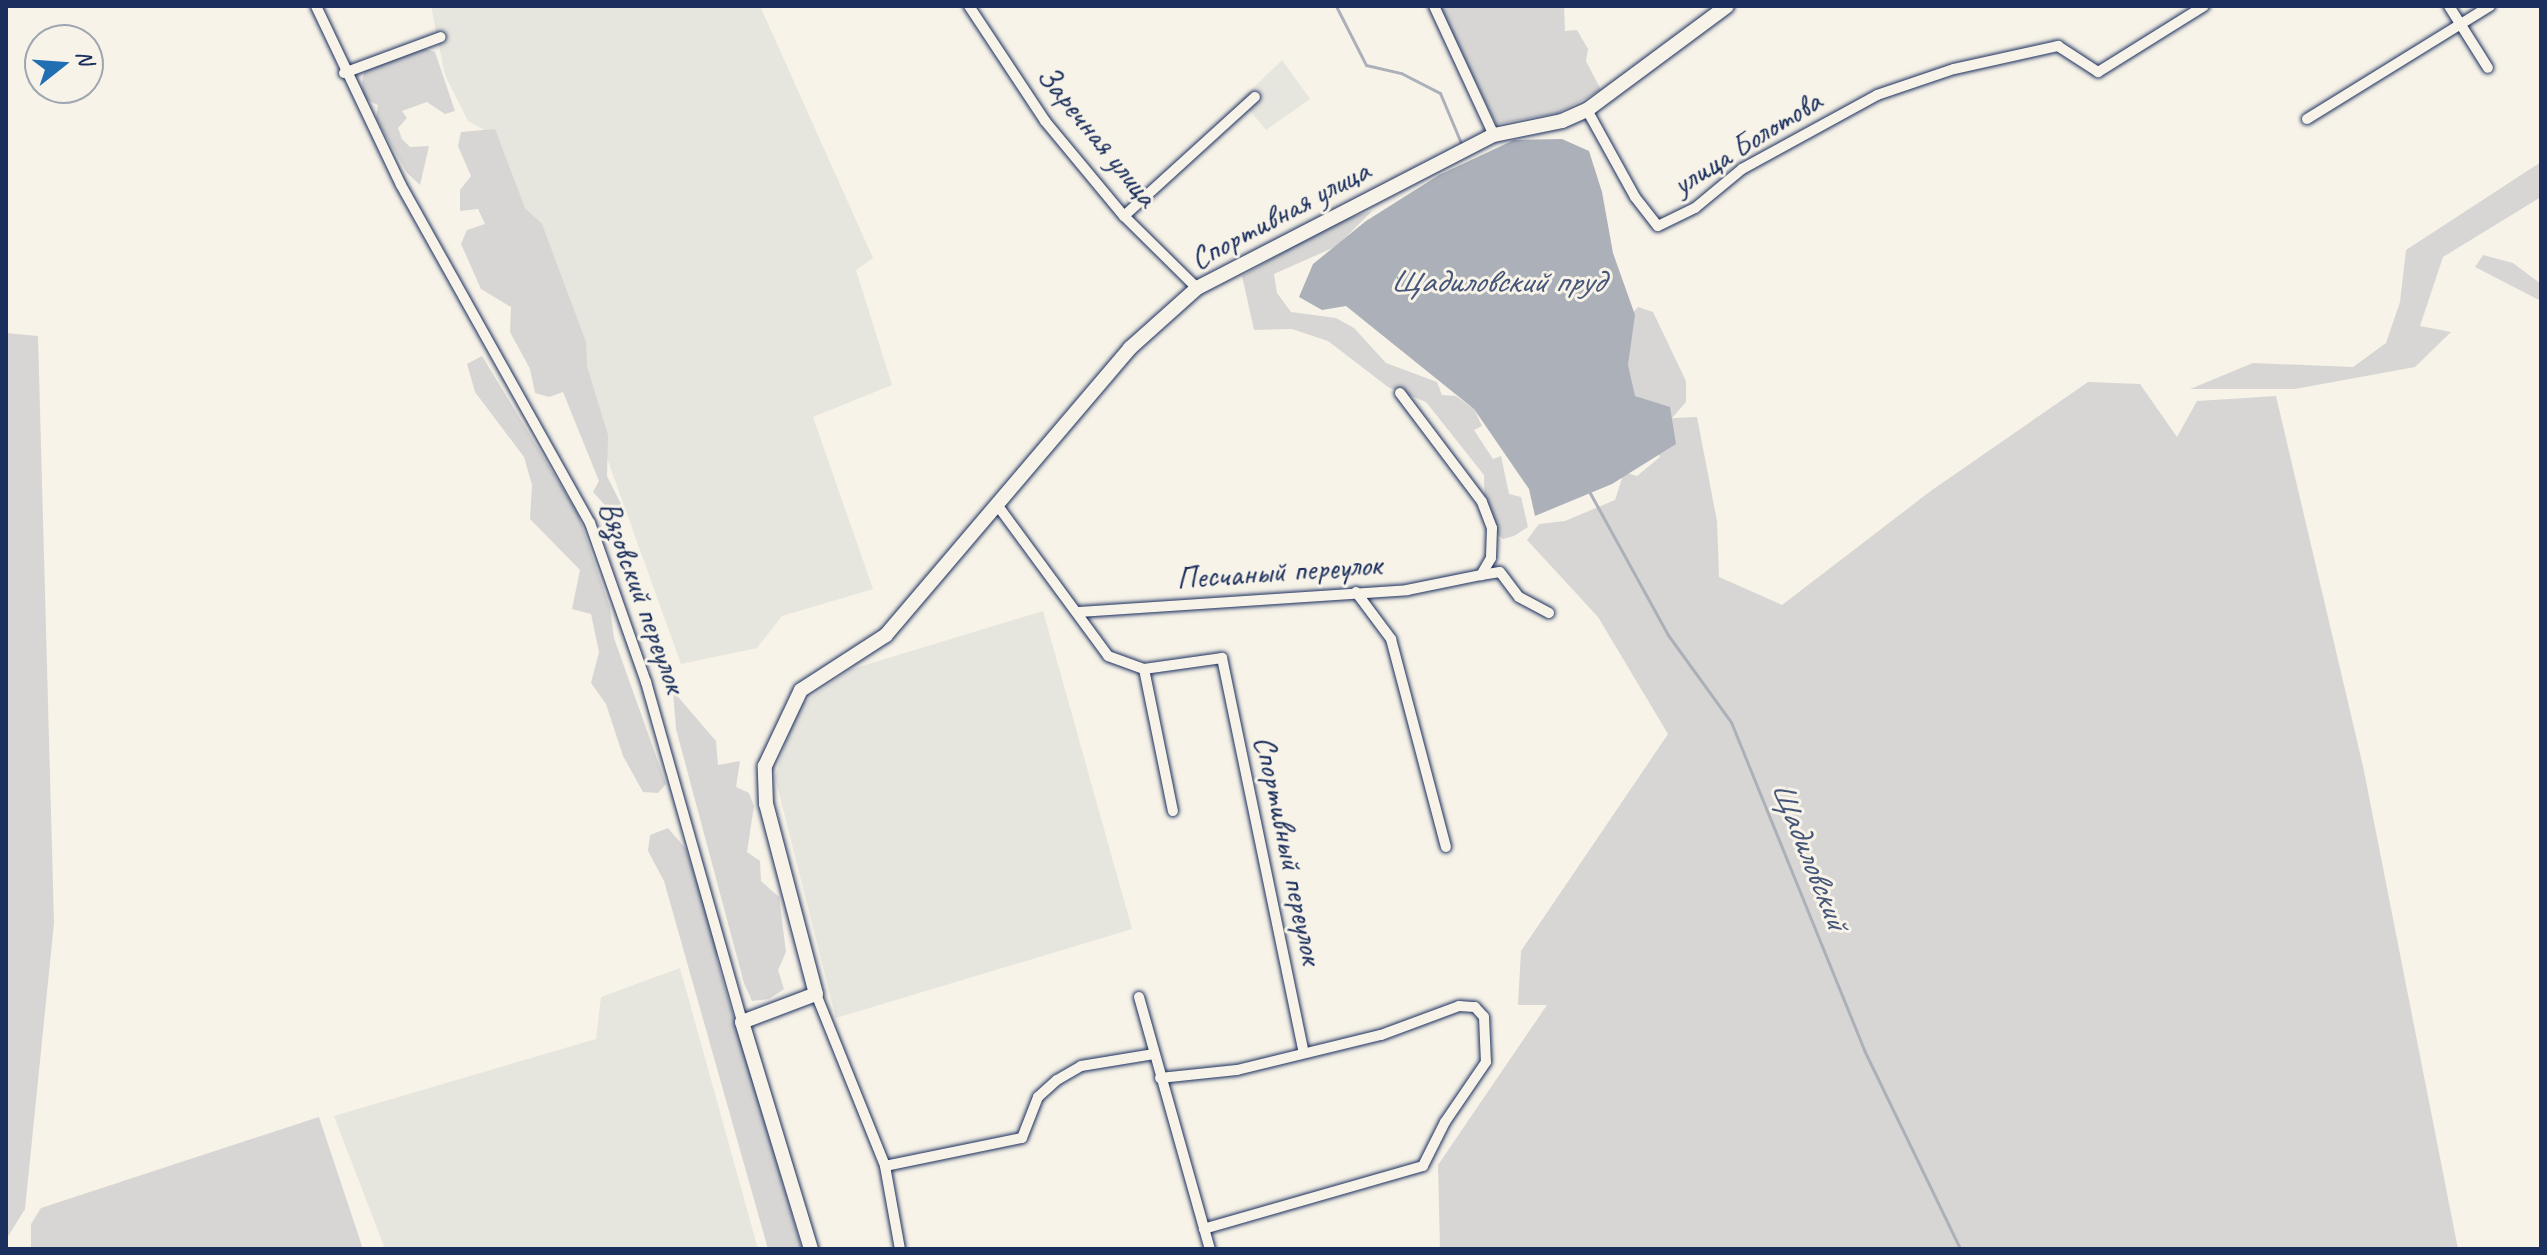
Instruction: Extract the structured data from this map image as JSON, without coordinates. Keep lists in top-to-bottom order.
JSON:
{
  "streets": {
    "street": [
      "Заречная улица",
      "улица Болотова",
      "Спортивная улица",
      "Песчаный переулок",
      "Вязовский переулок",
      "Спортивный переулок"
    ]
  },
  "crossings": [
    ["Заречная улица", "Спортивная улица"],
    ["улица Болотова", "Спортивная улица"]
  ],
  "water": ["Щадиловский пруд", "Щадиловский"],
  "north": "right"
}
